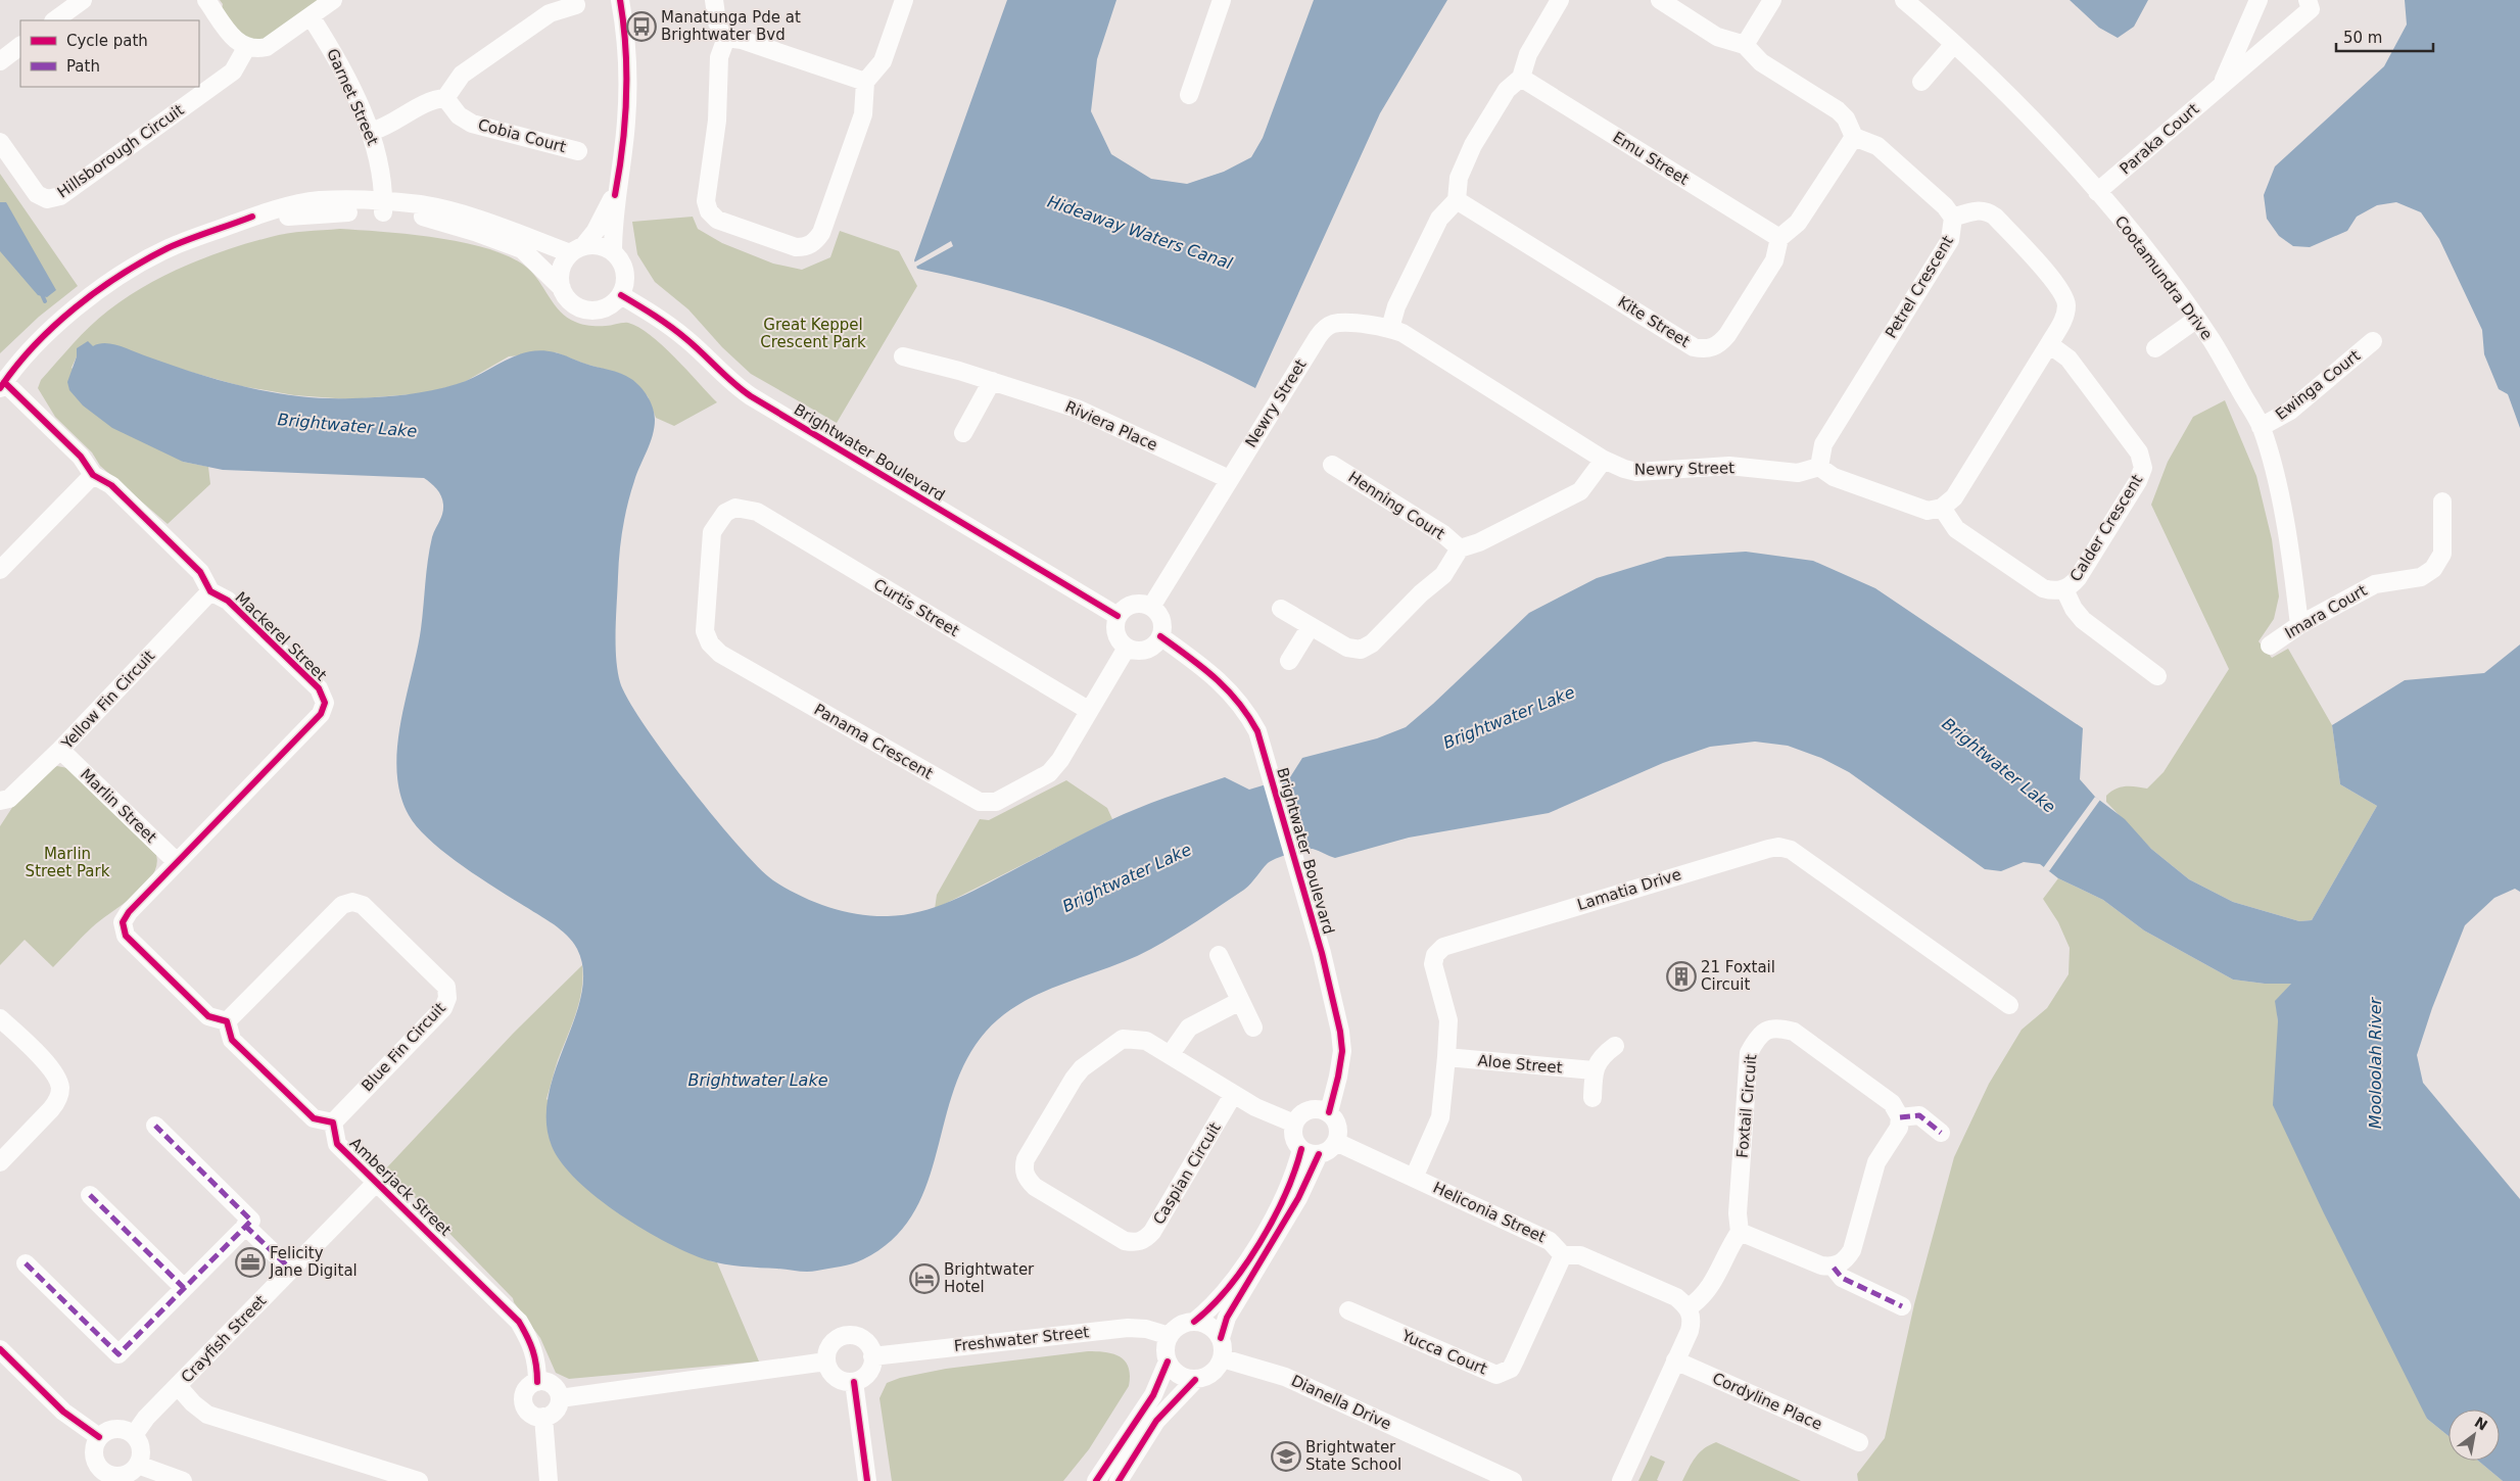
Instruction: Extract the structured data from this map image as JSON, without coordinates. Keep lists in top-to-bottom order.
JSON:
{
  "streets": {
    "street": [
      "Garnet Street",
      "Cobia Court",
      "Paraka Court",
      "Hillsborough Circuit",
      "Emu Street",
      "Cootamundra Drive",
      "Petrel Crescent",
      "Kite Street",
      "Ewinga Court",
      "Newry Street",
      "Riviera Place",
      "Brightwater Boulevard",
      "Henning Court",
      "Calder Crescent",
      "Curtis Street",
      "Imara Court",
      "Mackerel Street",
      "Yellow Fin Circuit",
      "Panama Crescent",
      "Marlin Street",
      "Lamatia Drive",
      "Blue Fin Circuit",
      "Aloe Street",
      "Foxtail Circuit",
      "Caspian Circuit",
      "Amberjack Street",
      "Heliconia Street",
      "Crayfish Street",
      "Freshwater Street",
      "Yucca Court",
      "Cordyline Place",
      "Dianella Drive"
    ]
  },
  "crossings": [
    ["Paraka Court", "Cootamundra Drive"],
    ["Emu Street", "Kite Street"],
    ["Cootamundra Drive", "Ewinga Court"],
    ["Cootamundra Drive", "Imara Court"],
    ["Petrel Crescent", "Newry Street"],
    ["Newry Street", "Riviera Place"],
    ["Newry Street", "Brightwater Boulevard"],
    ["Newry Street", "Panama Crescent"],
    ["Brightwater Boulevard", "Panama Crescent"],
    ["Brightwater Boulevard", "Caspian Circuit"],
    ["Brightwater Boulevard", "Heliconia Street"],
    ["Curtis Street", "Panama Crescent"],
    ["Mackerel Street", "Yellow Fin Circuit"],
    ["Mackerel Street", "Marlin Street"],
    ["Mackerel Street", "Blue Fin Circuit"],
    ["Yellow Fin Circuit", "Marlin Street"],
    ["Lamatia Drive", "Aloe Street"],
    ["Lamatia Drive", "Heliconia Street"],
    ["Blue Fin Circuit", "Amberjack Street"],
    ["Caspian Circuit", "Heliconia Street"],
    ["Amberjack Street", "Crayfish Street"],
    ["Heliconia Street", "Yucca Court"],
    ["Freshwater Street", "Dianella Drive"]
  ],
  "water": ["Hideaway Waters Canal", "Brightwater Lake", "Mooloolah River"],
  "parks": ["Great Keppel Crescent Park", "Marlin Street Park"],
  "places": {
    "bus stop": ["Manatunga Pde at Brightwater Bvd"],
    "building": ["21 Foxtail Circuit"],
    "office": ["Felicity Jane Digital"],
    "hotel": ["Brightwater Hotel"],
    "school or university": ["Brightwater State School"]
  },
  "legend": ["Cycle path", "Path"],
  "scale_bar": "50 m",
  "north": "top right"
}
